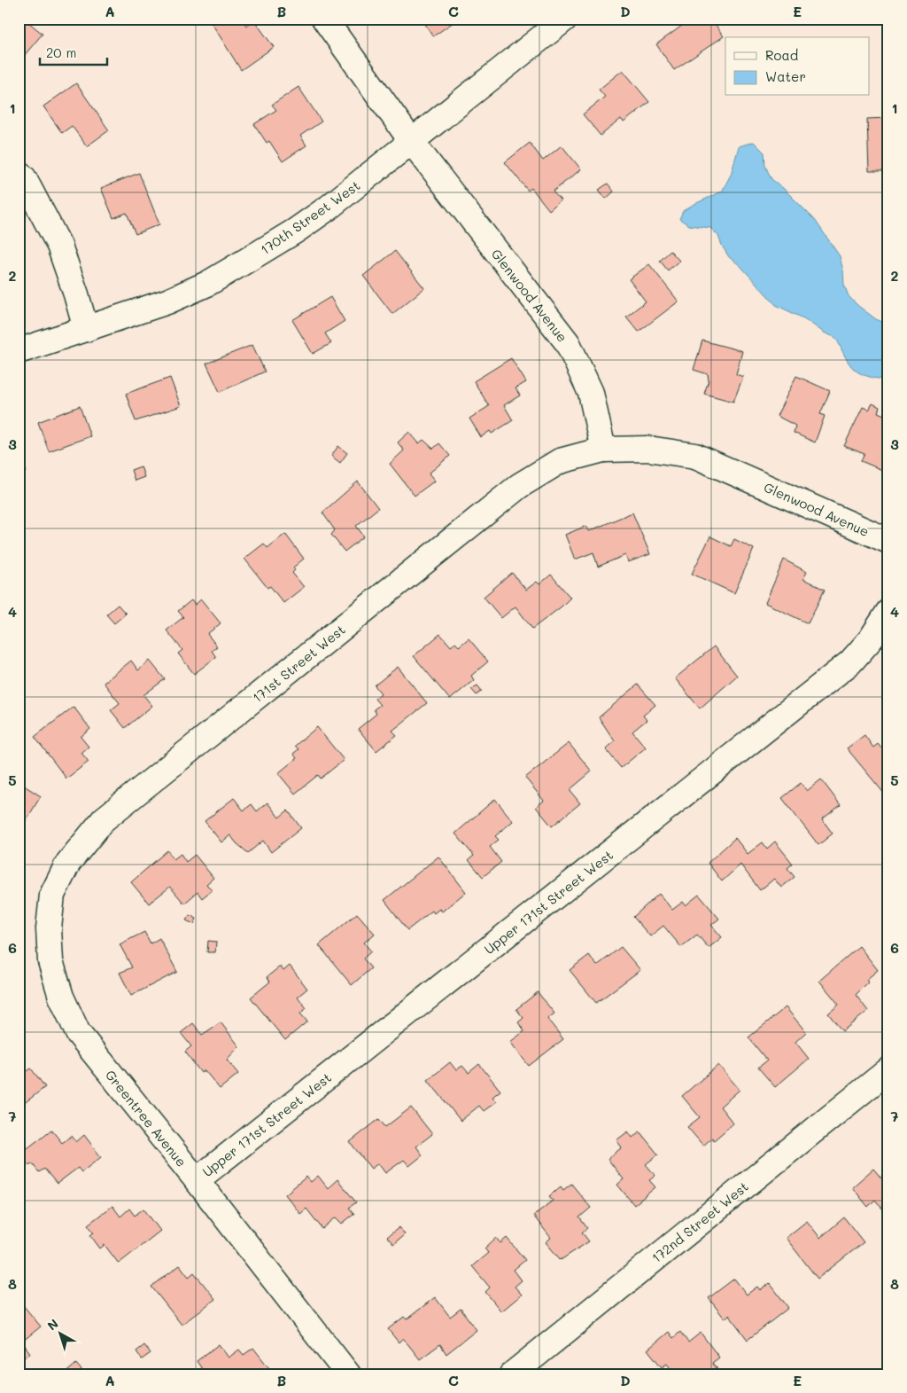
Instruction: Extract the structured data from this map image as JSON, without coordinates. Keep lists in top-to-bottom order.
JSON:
{
  "streets": {
    "street": [
      "170th Street West",
      "Glenwood Avenue",
      "171st Street West",
      "Upper 171st Street West",
      "Greentree Avenue",
      "172nd Street West"
    ]
  },
  "crossings": [
    ["170th Street West", "Glenwood Avenue"],
    ["Glenwood Avenue", "171st Street West"],
    ["171st Street West", "Greentree Avenue"],
    ["Upper 171st Street West", "Greentree Avenue"]
  ],
  "legend": ["Road", "Water"],
  "scale_bar": "20 m",
  "north": "top left",
  "grid": {
    "columns": [
      "A",
      "B",
      "C",
      "D",
      "E"
    ],
    "rows": [
      "1",
      "2",
      "3",
      "4",
      "5",
      "6",
      "7",
      "8"
    ]
  }
}
